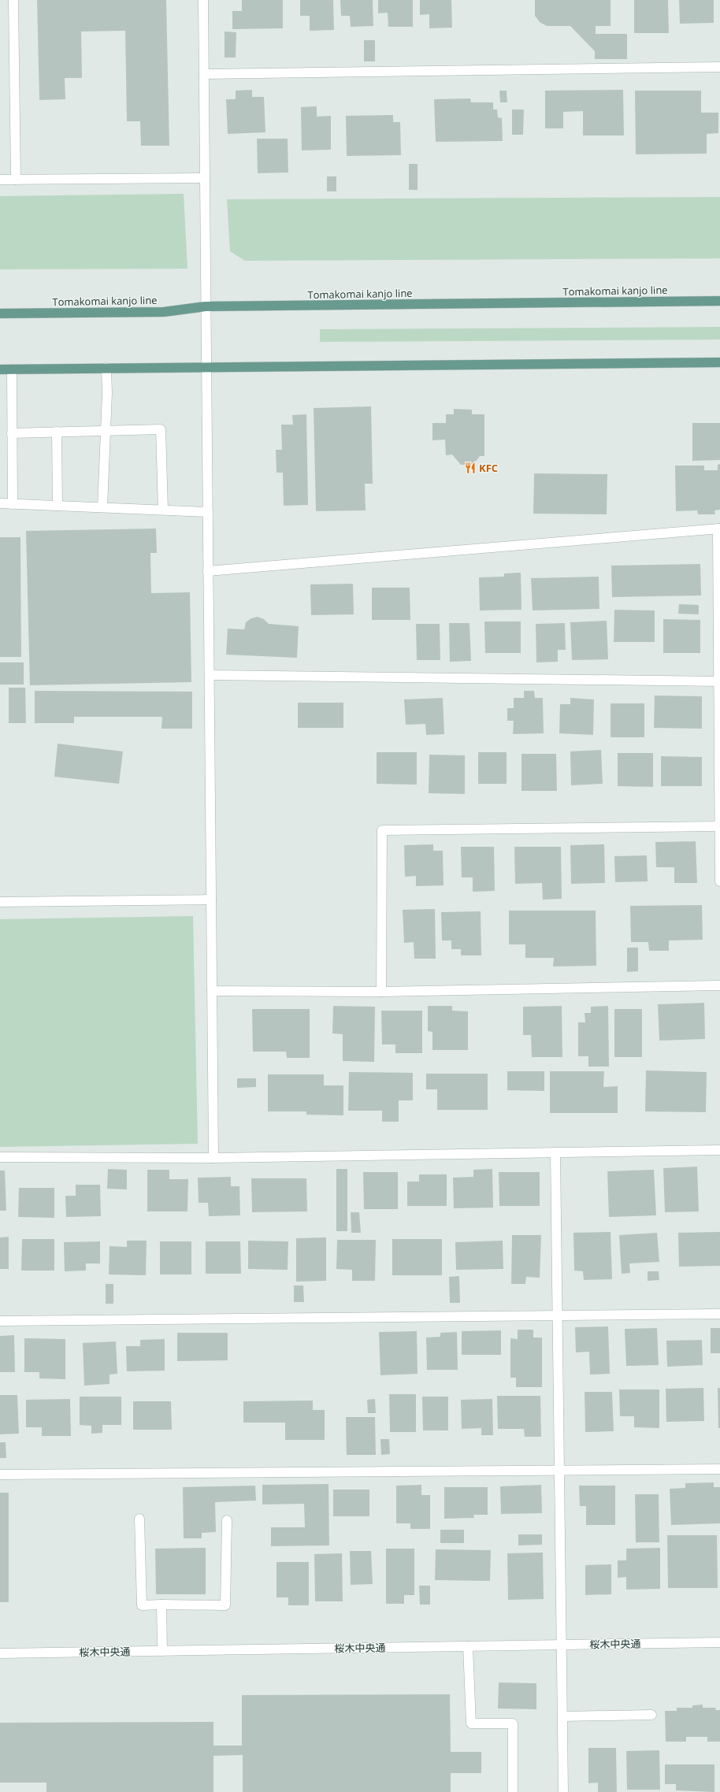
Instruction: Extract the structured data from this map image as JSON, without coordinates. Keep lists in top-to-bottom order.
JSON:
{
  "streets": {
    "main road": ["Tomakomai kanjo line"],
    "street": ["桜木中央通"]
  },
  "places": {
    "restaurant": ["KFC"]
  }
}
